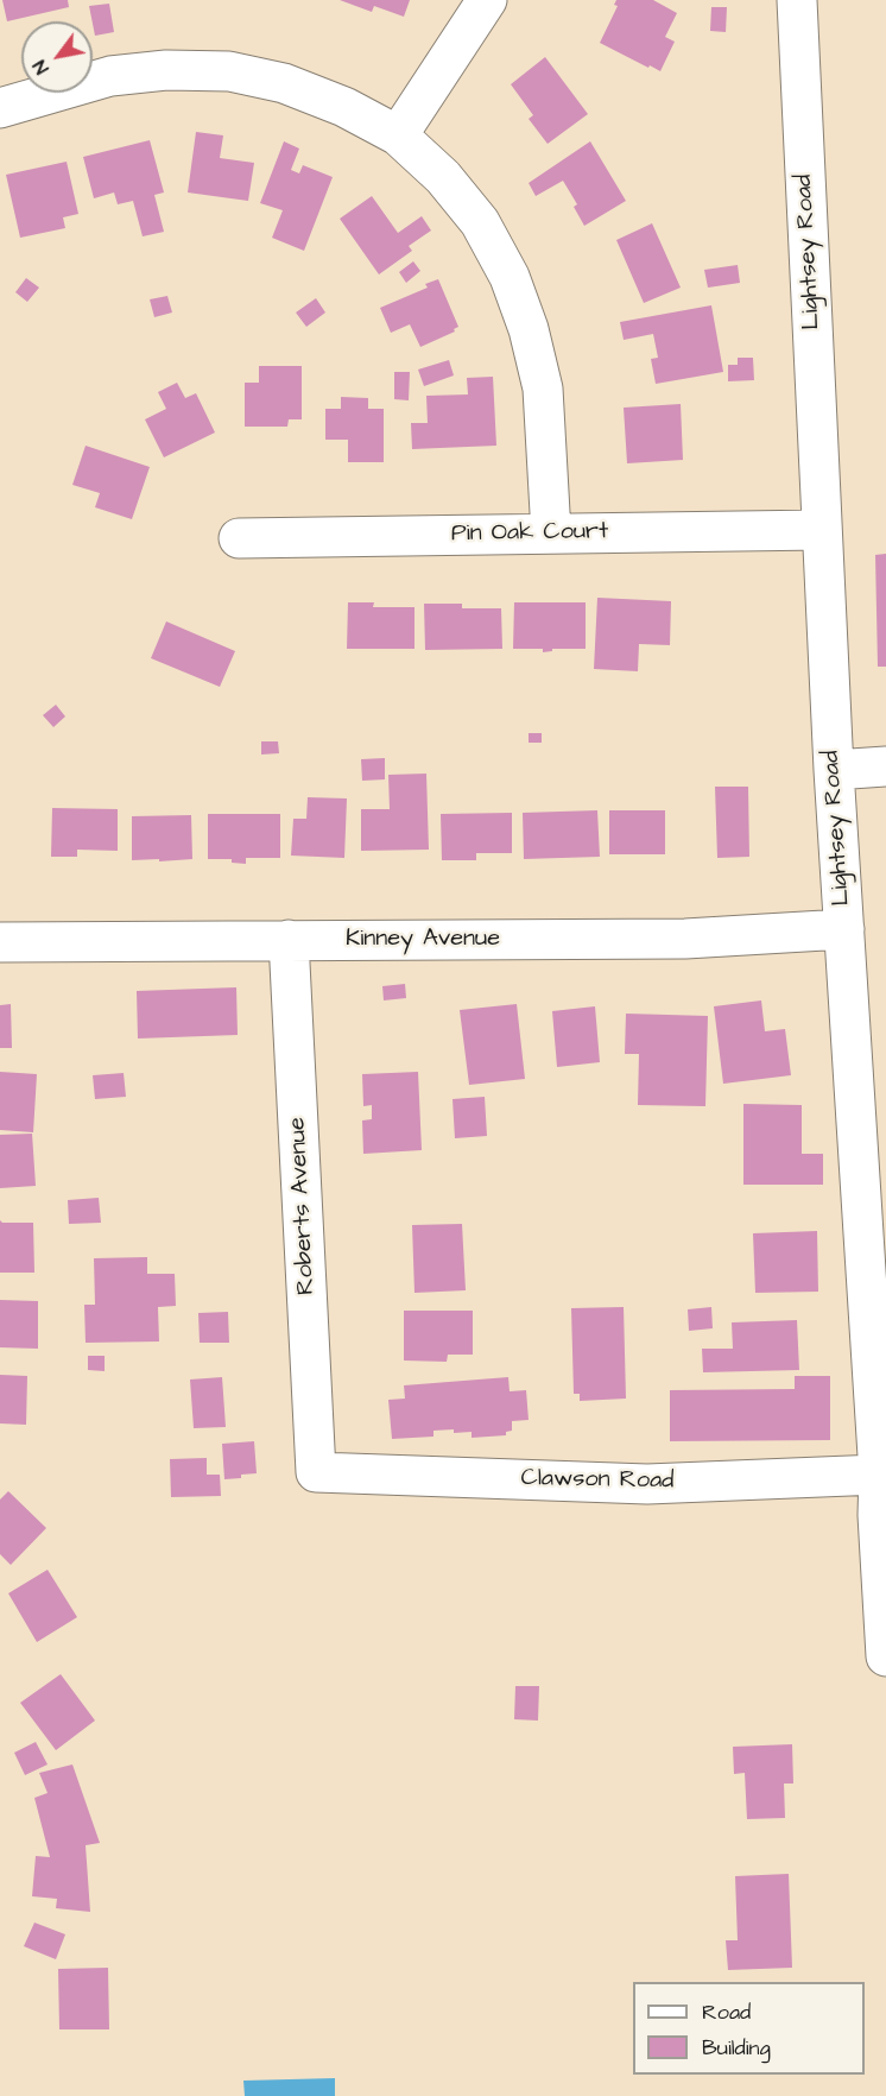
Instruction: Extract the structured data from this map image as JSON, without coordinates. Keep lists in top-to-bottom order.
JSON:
{
  "streets": {
    "street": [
      "Lightsey Road",
      "Pin Oak Court",
      "Kinney Avenue",
      "Roberts Avenue",
      "Clawson Road"
    ]
  },
  "crossings": [
    ["Lightsey Road", "Pin Oak Court"],
    ["Lightsey Road", "Kinney Avenue"],
    ["Lightsey Road", "Clawson Road"],
    ["Kinney Avenue", "Roberts Avenue"],
    ["Roberts Avenue", "Clawson Road"]
  ],
  "legend": ["Road", "Building"],
  "north": "bottom left"
}
